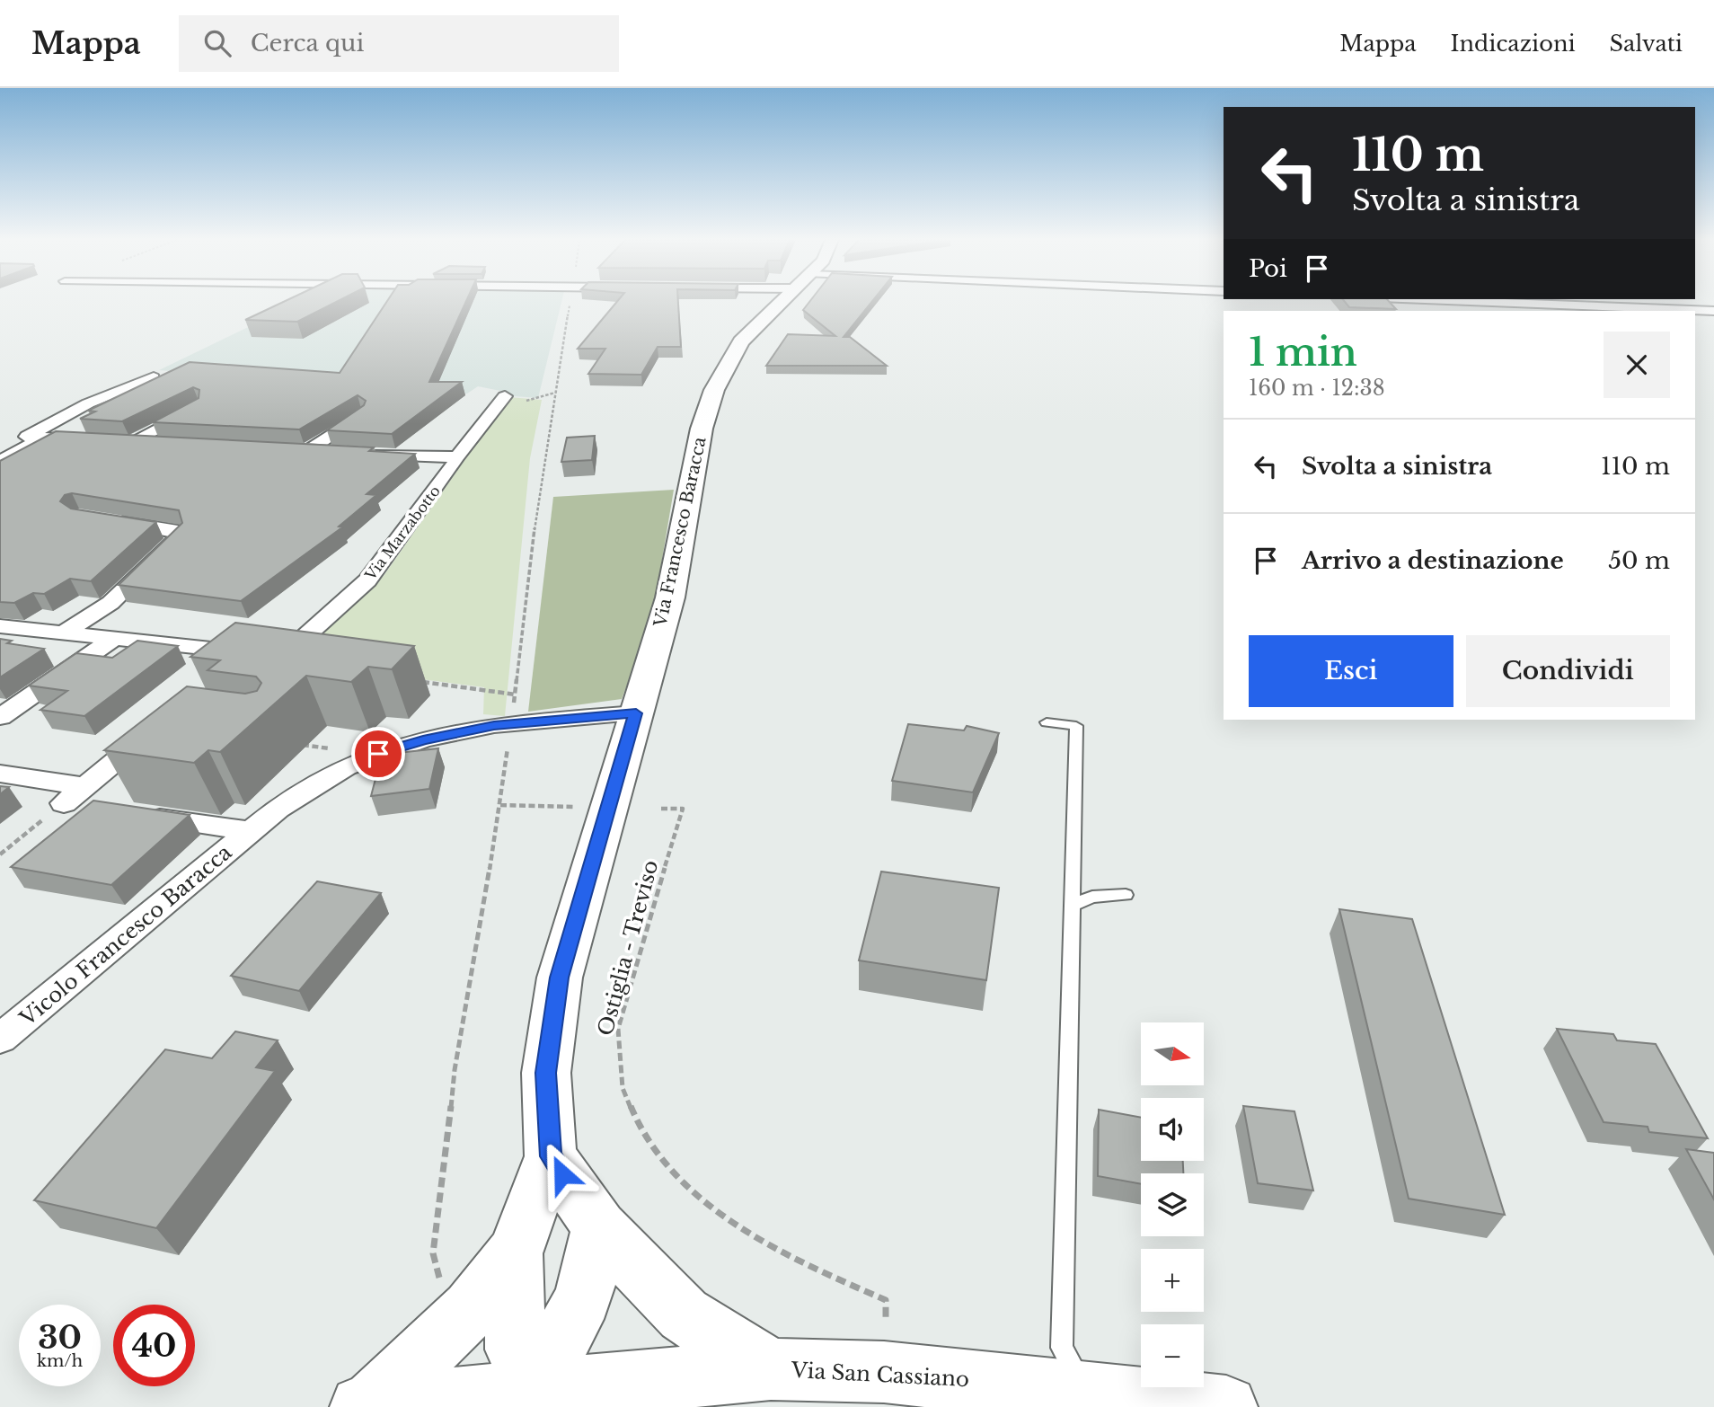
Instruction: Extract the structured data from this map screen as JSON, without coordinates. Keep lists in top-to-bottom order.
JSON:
{
  "streets": {
    "street": [
      "Via Francesco Baracca",
      "Via Marzabotto",
      "Vicolo Francesco Baracca",
      "Via San Cassiano"
    ],
    "path": ["Ostiglia - Treviso"]
  },
  "crossings": [
    ["Via Francesco Baracca", "Vicolo Francesco Baracca"],
    ["Via Francesco Baracca", "Via San Cassiano"]
  ],
  "north": "right",
  "page": {
    "header": "Mappa",
    "search": "Cerca qui",
    "nav": ["Mappa", "Indicazioni", "Salvati"],
    "turn": ["110 m", "Svolta a sinistra"],
    "then": "Poi",
    "heading": ["1 min", "160 m · 12:38"],
    "list": [
      {
        "name": "Svolta a sinistra",
        "value": "110 m"
      },
      {
        "name": "Arrivo a destinazione",
        "value": "50 m"
      }
    ],
    "buttons": ["Esci", "Condividi"],
    "map_buttons": ["+", "−"],
    "speed": "30 km/h",
    "limit": "40"
  }
}
